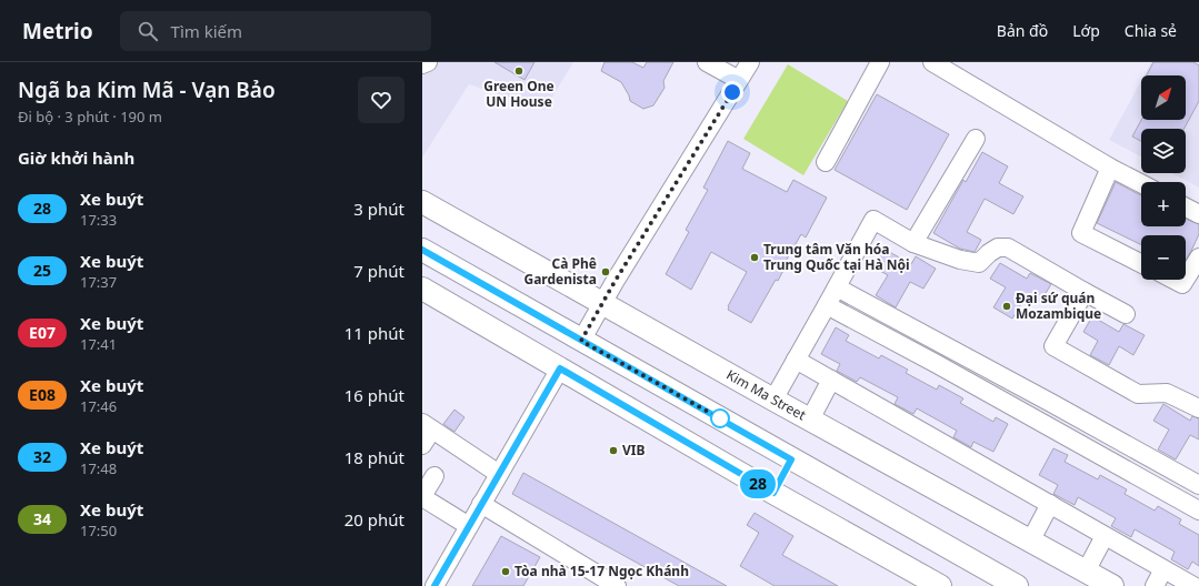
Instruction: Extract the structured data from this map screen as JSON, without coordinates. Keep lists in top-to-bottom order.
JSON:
{
  "streets": {
    "main road": ["Kim Ma Street"]
  },
  "places": [
    "Green One UN House",
    "Trung tâm Văn hóa Trung Quốc tại Hà Nội",
    "Cà Phê Gardenista",
    "Đại sứ quán Mozambique",
    "VIB",
    "Tòa nhà 15-17 Ngọc Khánh"
  ],
  "lines": ["bus line 28"],
  "north": "top right",
  "page": {
    "header": "Metrio",
    "search": "Tìm kiếm",
    "nav": ["Bản đồ", "Lớp", "Chia sẻ"],
    "heading": [
      ["Ngã ba Kim Mã - Vạn Bảo", "Đi bộ · 3 phút · 190 m"],
      "Giờ khởi hành"
    ],
    "on_map": "28",
    "map_buttons": ["+", "−"],
    "list": [
      {
        "mark": "28",
        "name": "Xe buýt",
        "note": "17:33",
        "value": "3 phút"
      },
      {
        "mark": "25",
        "name": "Xe buýt",
        "note": "17:37",
        "value": "7 phút"
      },
      {
        "mark": "E07",
        "name": "Xe buýt",
        "note": "17:41",
        "value": "11 phút"
      },
      {
        "mark": "E08",
        "name": "Xe buýt",
        "note": "17:46",
        "value": "16 phút"
      },
      {
        "mark": "32",
        "name": "Xe buýt",
        "note": "17:48",
        "value": "18 phút"
      },
      {
        "mark": "34",
        "name": "Xe buýt",
        "note": "17:50",
        "value": "20 phút"
      }
    ]
  }
}
